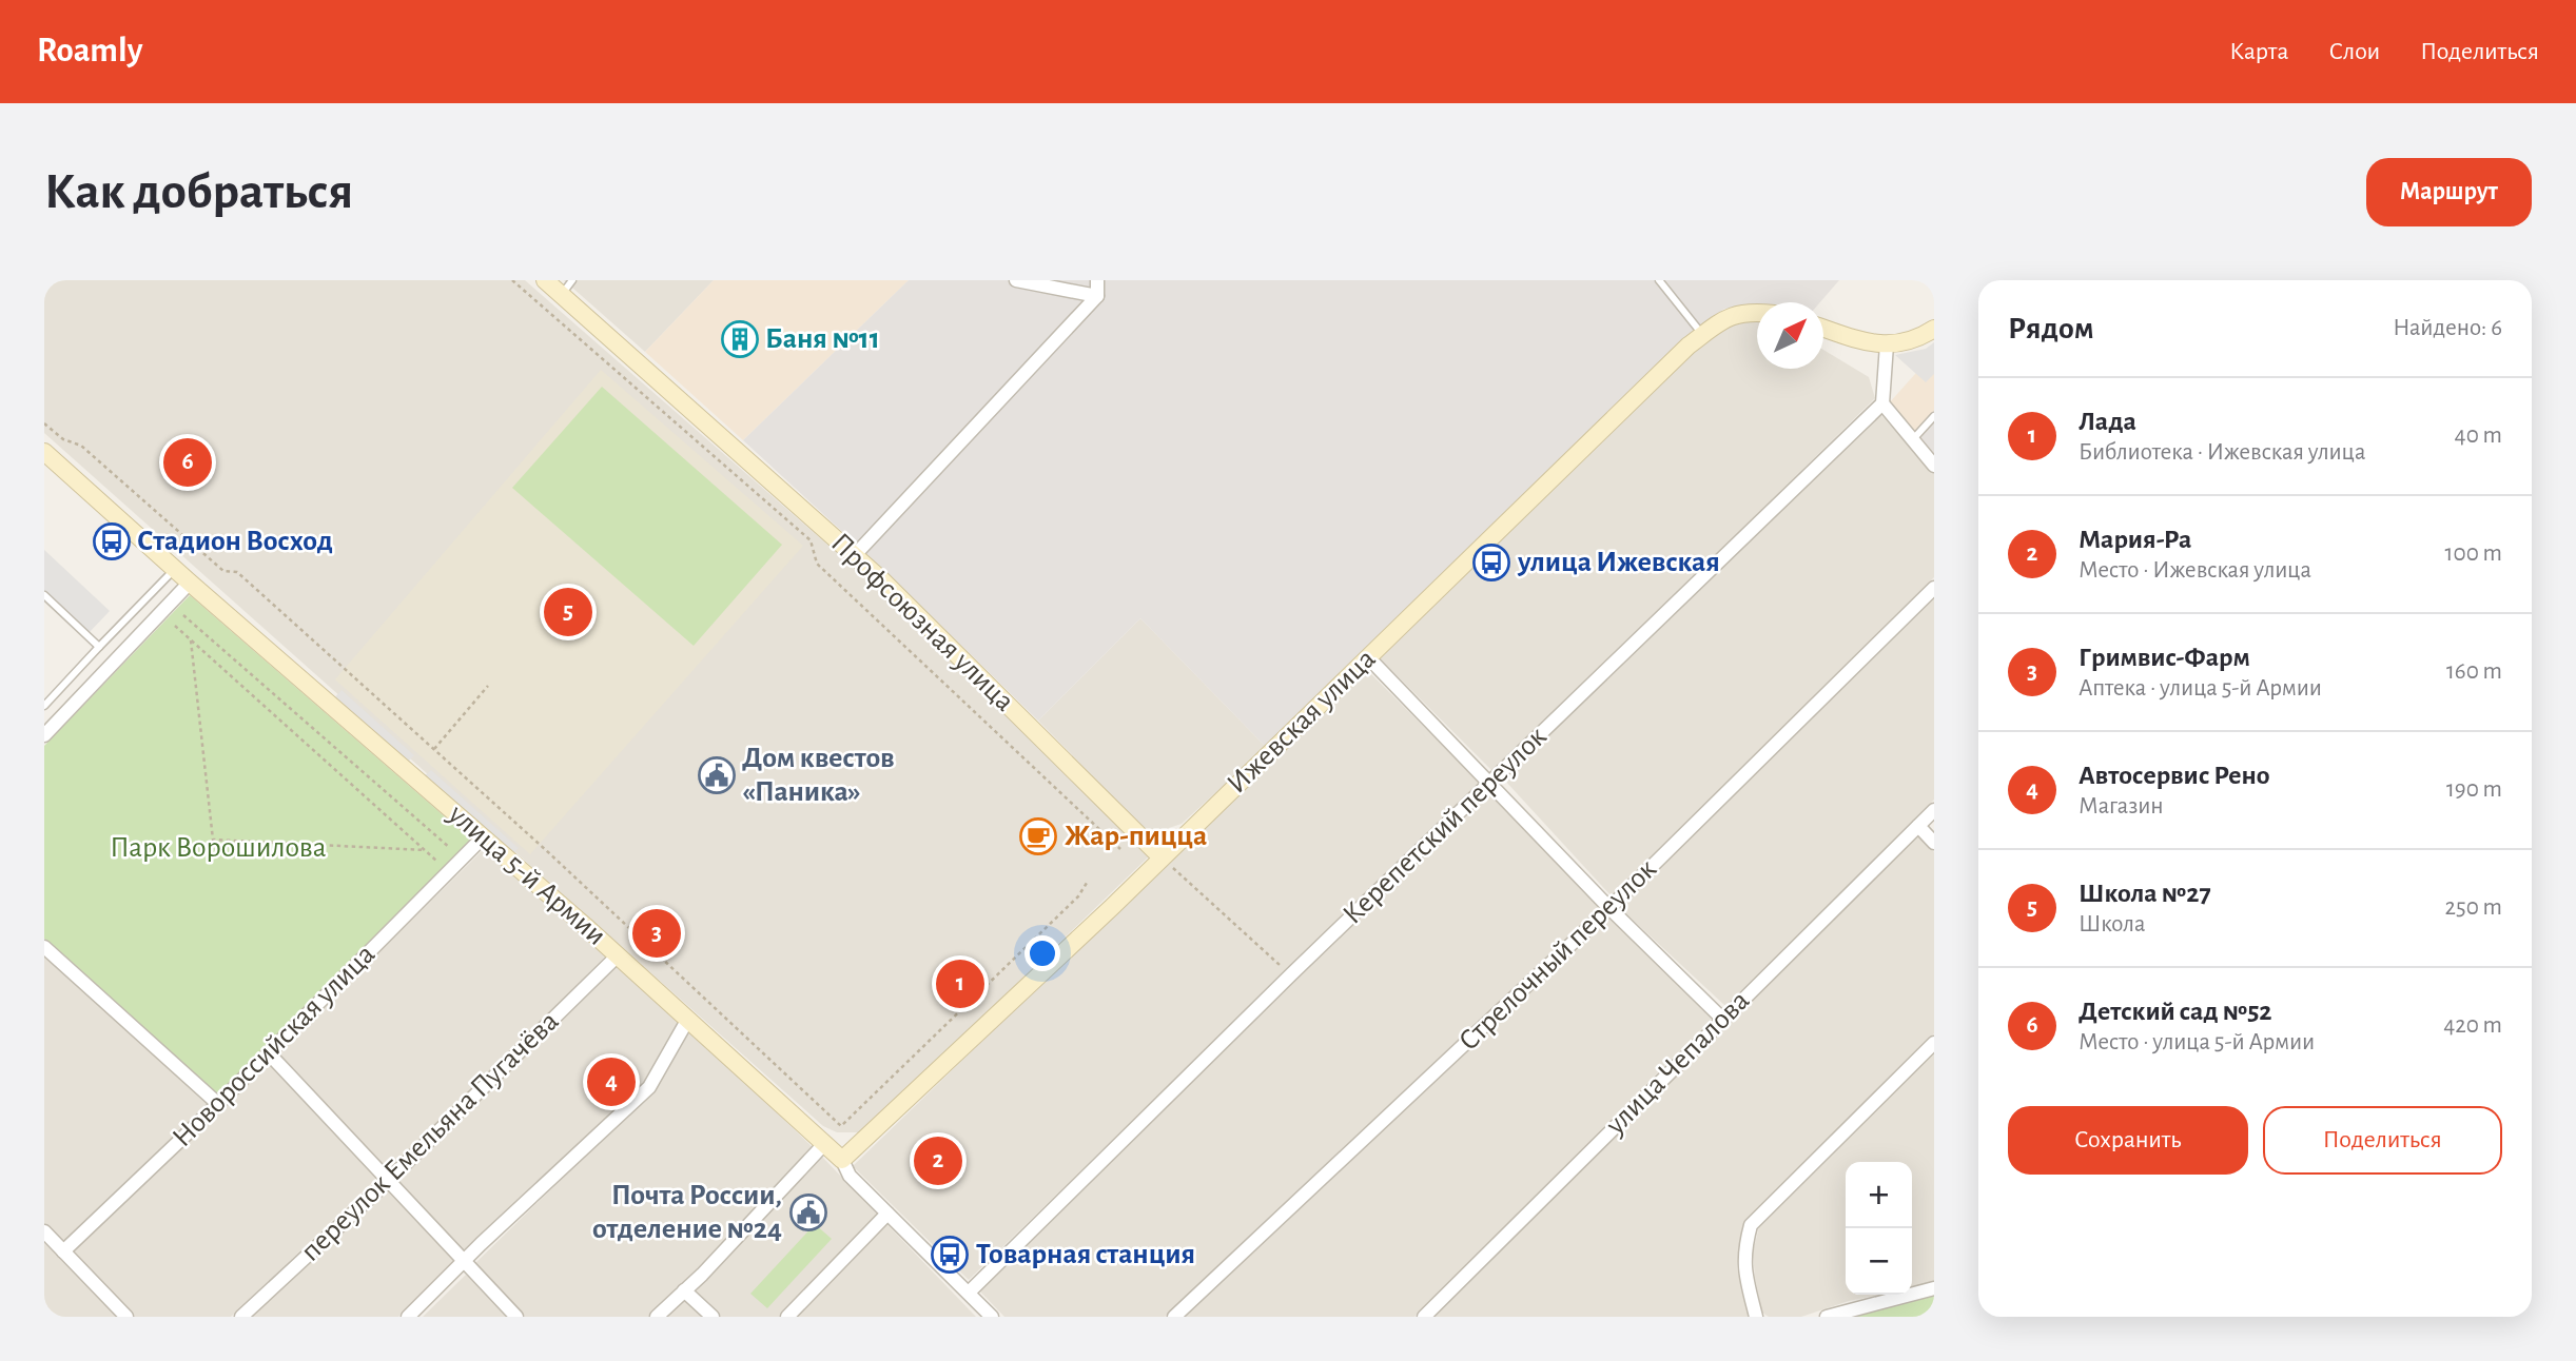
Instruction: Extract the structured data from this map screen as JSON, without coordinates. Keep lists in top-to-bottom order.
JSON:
{
  "streets": {
    "main road": ["Профсоюзная улица", "Ижевская улица", "улица 5-й Армии"],
    "street": [
      "Керепетский переулок",
      "Стрелочный переулок",
      "Новороссийская улица",
      "улица Чепалова",
      "переулок Емельяна Пугачёва"
    ]
  },
  "crossings": [
    ["Профсоюзная улица", "Ижевская улица"],
    ["Ижевская улица", "улица 5-й Армии"],
    ["Керепетский переулок", "улица 5-й Армии"],
    ["улица 5-й Армии", "Новороссийская улица"],
    ["улица 5-й Армии", "переулок Емельяна Пугачёва"]
  ],
  "parks": ["Парк Ворошилова"],
  "places": {
    "building": ["Баня №11"],
    "bus stop": ["Стадион Восход", "улица Ижевская", "Товарная cтанция"],
    "public building": ["Дом квестов «Паника»", "Почта России, отделение №24"],
    "cafe": ["Жар-пицца"]
  },
  "north": "top right",
  "page": {
    "header": "Roamly",
    "nav": ["Карта", "Слои", "Поделиться"],
    "buttons": [
      "Маршрут",
      ["Сохранить", "Поделиться"]
    ],
    "title": "Как добраться",
    "heading": ["Рядом", "Найдено: 6"],
    "list": [
      {
        "mark": "1",
        "name": "Лада",
        "note": "Библиотека · Ижевская улица",
        "value": "40 m"
      },
      {
        "mark": "2",
        "name": "Мария-Ра",
        "note": "Место · Ижевская улица",
        "value": "100 m"
      },
      {
        "mark": "3",
        "name": "Гримвис-Фарм",
        "note": "Аптека · улица 5-й Армии",
        "value": "160 m"
      },
      {
        "mark": "4",
        "name": "Автосервис Рено",
        "note": "Магазин",
        "value": "190 m"
      },
      {
        "mark": "5",
        "name": "Школа №27",
        "note": "Школа",
        "value": "250 m"
      },
      {
        "mark": "6",
        "name": "Детский сад №52",
        "note": "Место · улица 5-й Армии",
        "value": "420 m"
      }
    ],
    "pins": [
      "6",
      "5",
      "3",
      "1",
      "4",
      "2"
    ],
    "map_buttons": ["+", "−"]
  }
}
